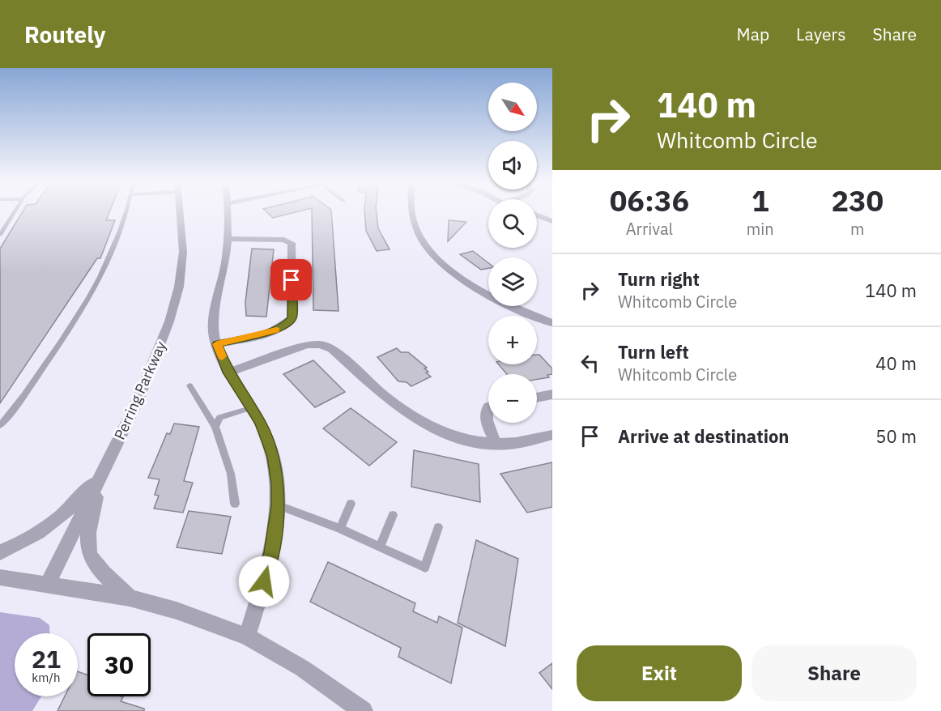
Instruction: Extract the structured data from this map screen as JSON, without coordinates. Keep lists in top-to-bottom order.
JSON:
{
  "streets": {
    "street": ["Perring Parkway"]
  },
  "north": "bottom right",
  "page": {
    "header": "Routely",
    "nav": ["Map", "Layers", "Share"],
    "turn": ["140 m", "Whitcomb Circle"],
    "map_buttons": ["+", "−"],
    "eta": [
      "06:36",
      "Arrival",
      "1",
      "min",
      "230",
      "m"
    ],
    "list": [
      {
        "name": "Turn right",
        "note": "Whitcomb Circle",
        "value": "140 m"
      },
      {
        "name": "Turn left",
        "note": "Whitcomb Circle",
        "value": "40 m"
      },
      {
        "name": "Arrive at destination",
        "value": "50 m"
      }
    ],
    "speed": "21 km/h",
    "limit": "30",
    "buttons": ["Exit", "Share"]
  }
}
